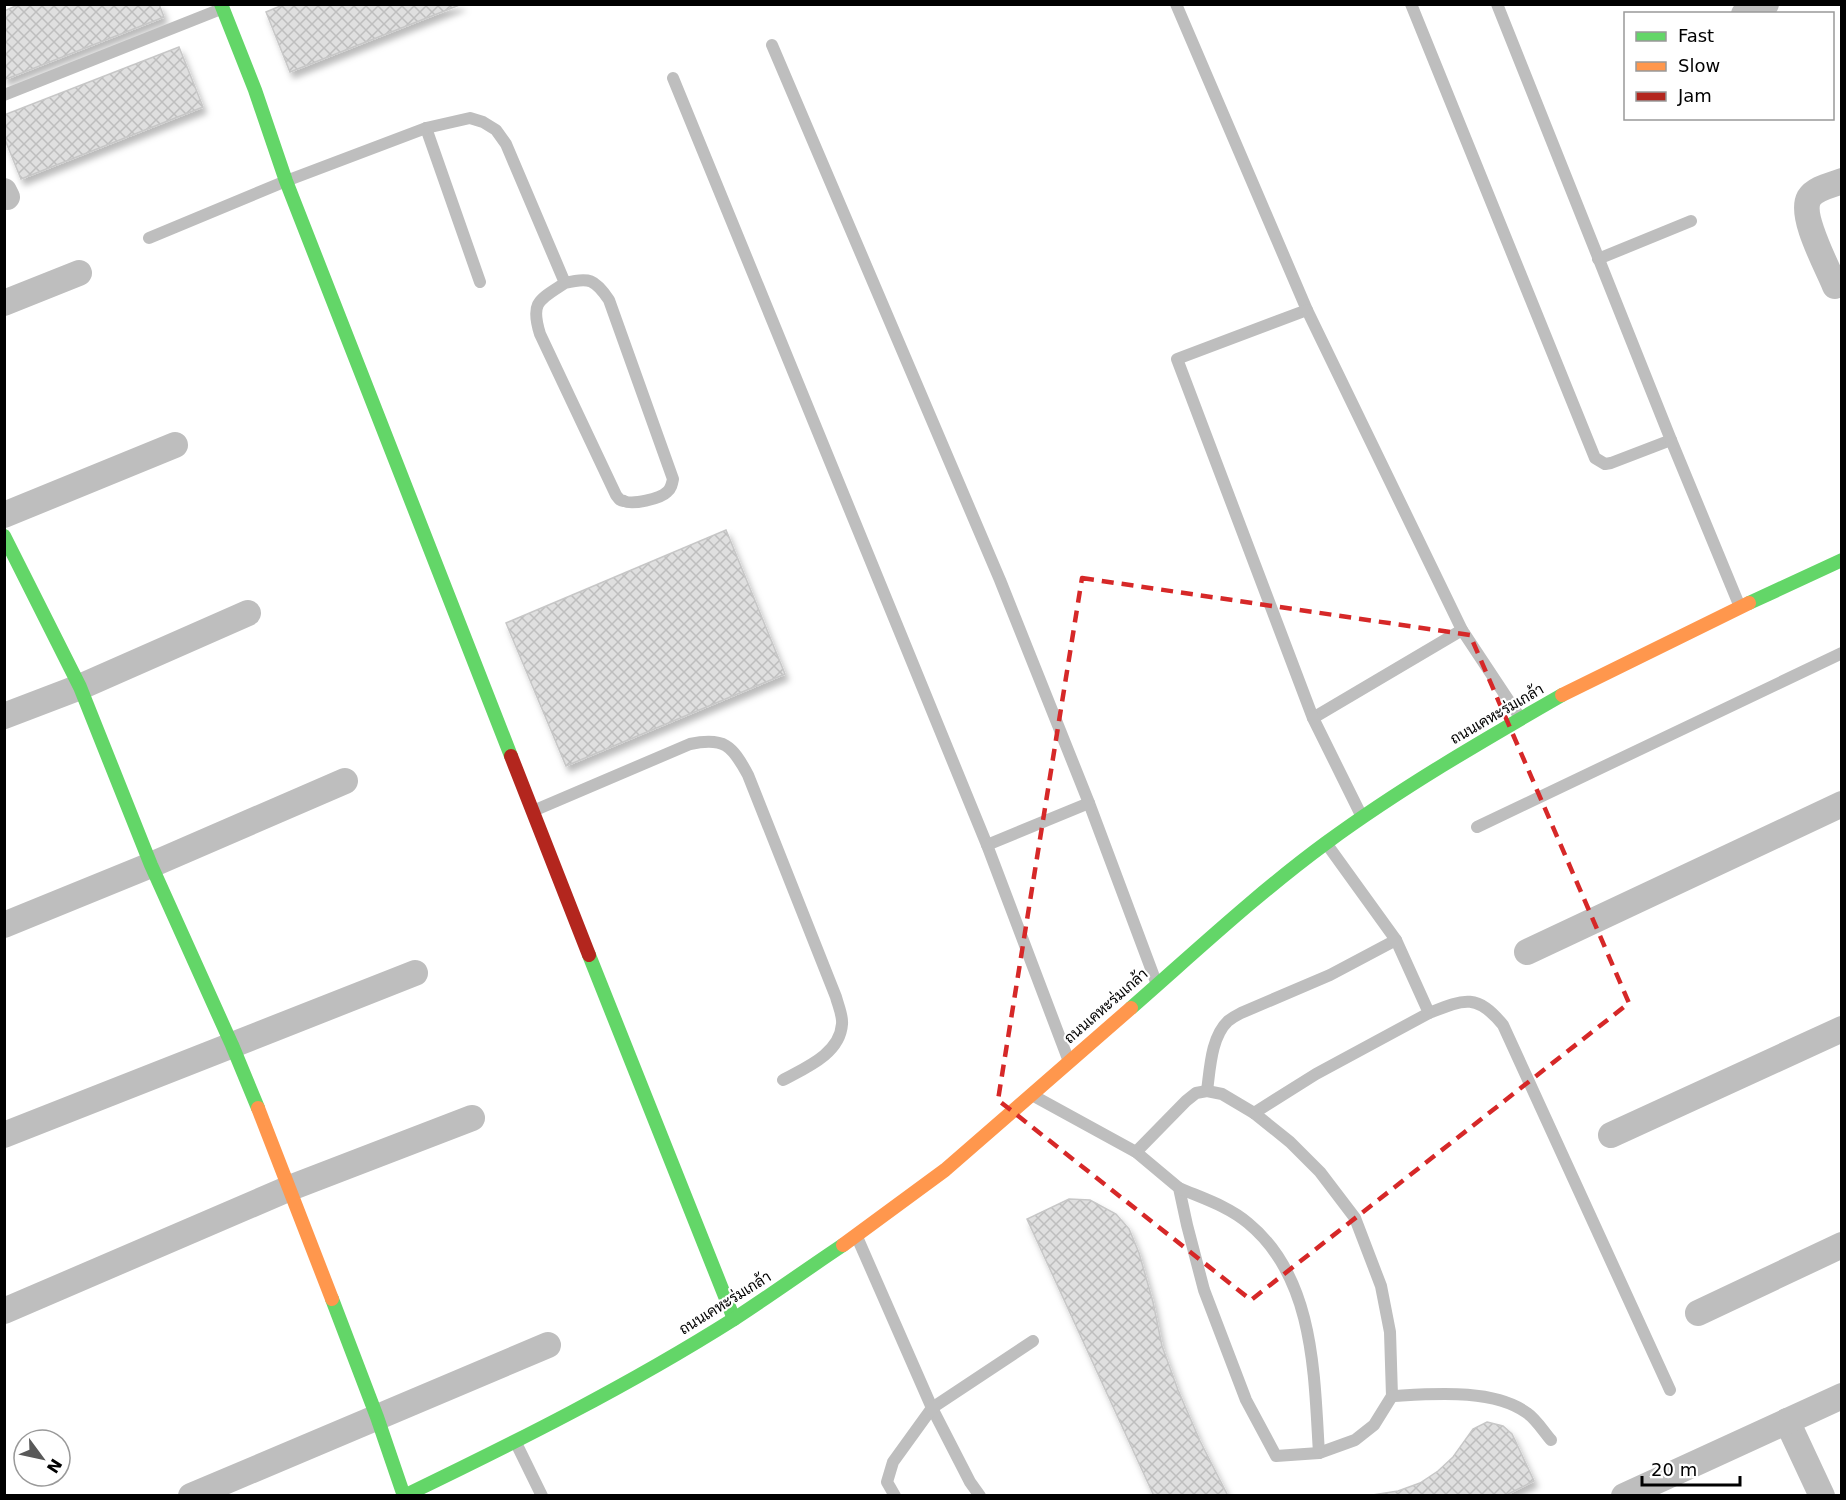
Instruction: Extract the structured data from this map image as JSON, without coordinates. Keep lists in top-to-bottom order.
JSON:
{
  "streets": {
    "street": ["ถนนเคหะร่มเกล้า"]
  },
  "legend": ["Fast", "Slow", "Jam"],
  "scale_bar": "20 m",
  "north": "bottom right"
}
